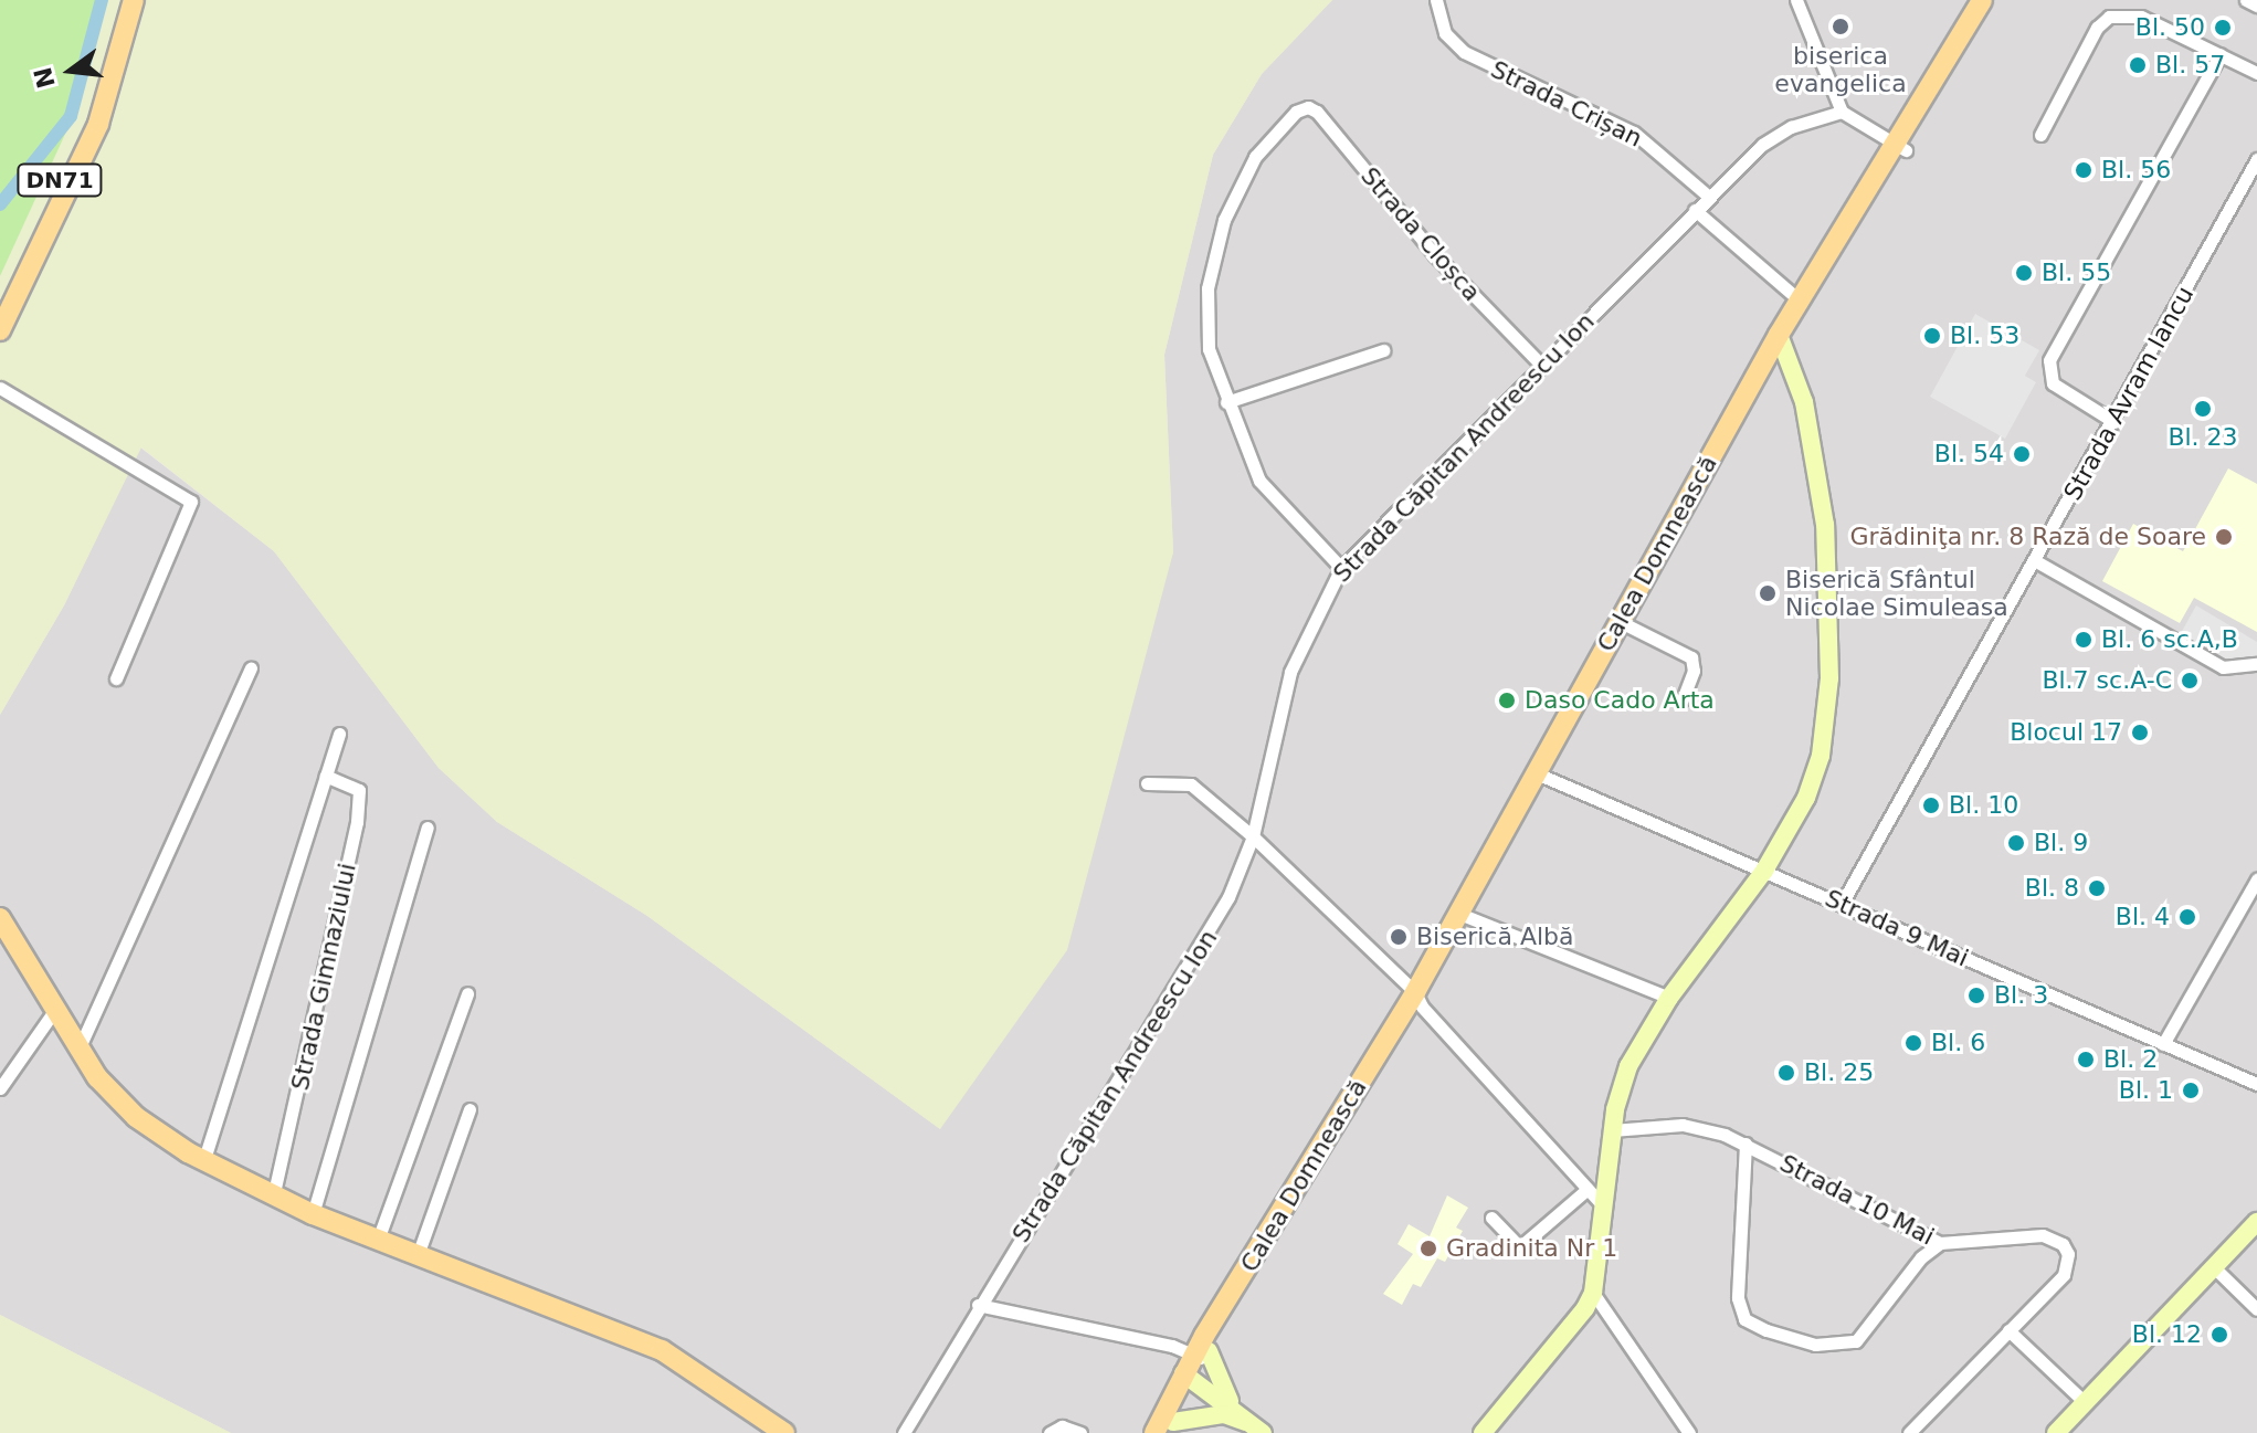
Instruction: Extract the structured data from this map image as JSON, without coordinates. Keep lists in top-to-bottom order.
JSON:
{
  "streets": {
    "main road": ["DN71", "Calea Domnească"],
    "street": [
      "Strada Crișan",
      "Strada Cloșca",
      "Strada Avram Iancu",
      "Strada Căpitan Andreescu Ion",
      "Strada 9 Mai",
      "Strada Gimnaziului",
      "Strada 10 Mai"
    ]
  },
  "crossings": [
    ["Strada Crișan", "Strada Căpitan Andreescu Ion"],
    ["Strada Cloșca", "Strada Căpitan Andreescu Ion"],
    ["Strada Avram Iancu", "Strada 9 Mai"],
    ["Calea Domnească", "Strada 9 Mai"]
  ],
  "places": [
    "biserica evangelica",
    "Bl. 50",
    "Bl. 57",
    "Bl. 56",
    "Bl. 55",
    "Bl. 53",
    "Bl. 23",
    "Bl. 54",
    "Grădiniţa nr. 8 Rază de Soare",
    "Biserică Sfântul Nicolae Simuleasa",
    "Bl. 6 sc.A,B",
    "Bl.7 sc.A-C",
    "Daso Cado Arta",
    "Blocul 17",
    "Bl. 10",
    "Bl. 9",
    "Bl. 8",
    "Bl. 4",
    "Biserică Albă",
    "Bl. 3",
    "Bl. 6",
    "Bl. 2",
    "Bl. 25",
    "Bl. 1",
    "Gradinita Nr 1",
    "Bl. 12"
  ],
  "north": "left"
}
